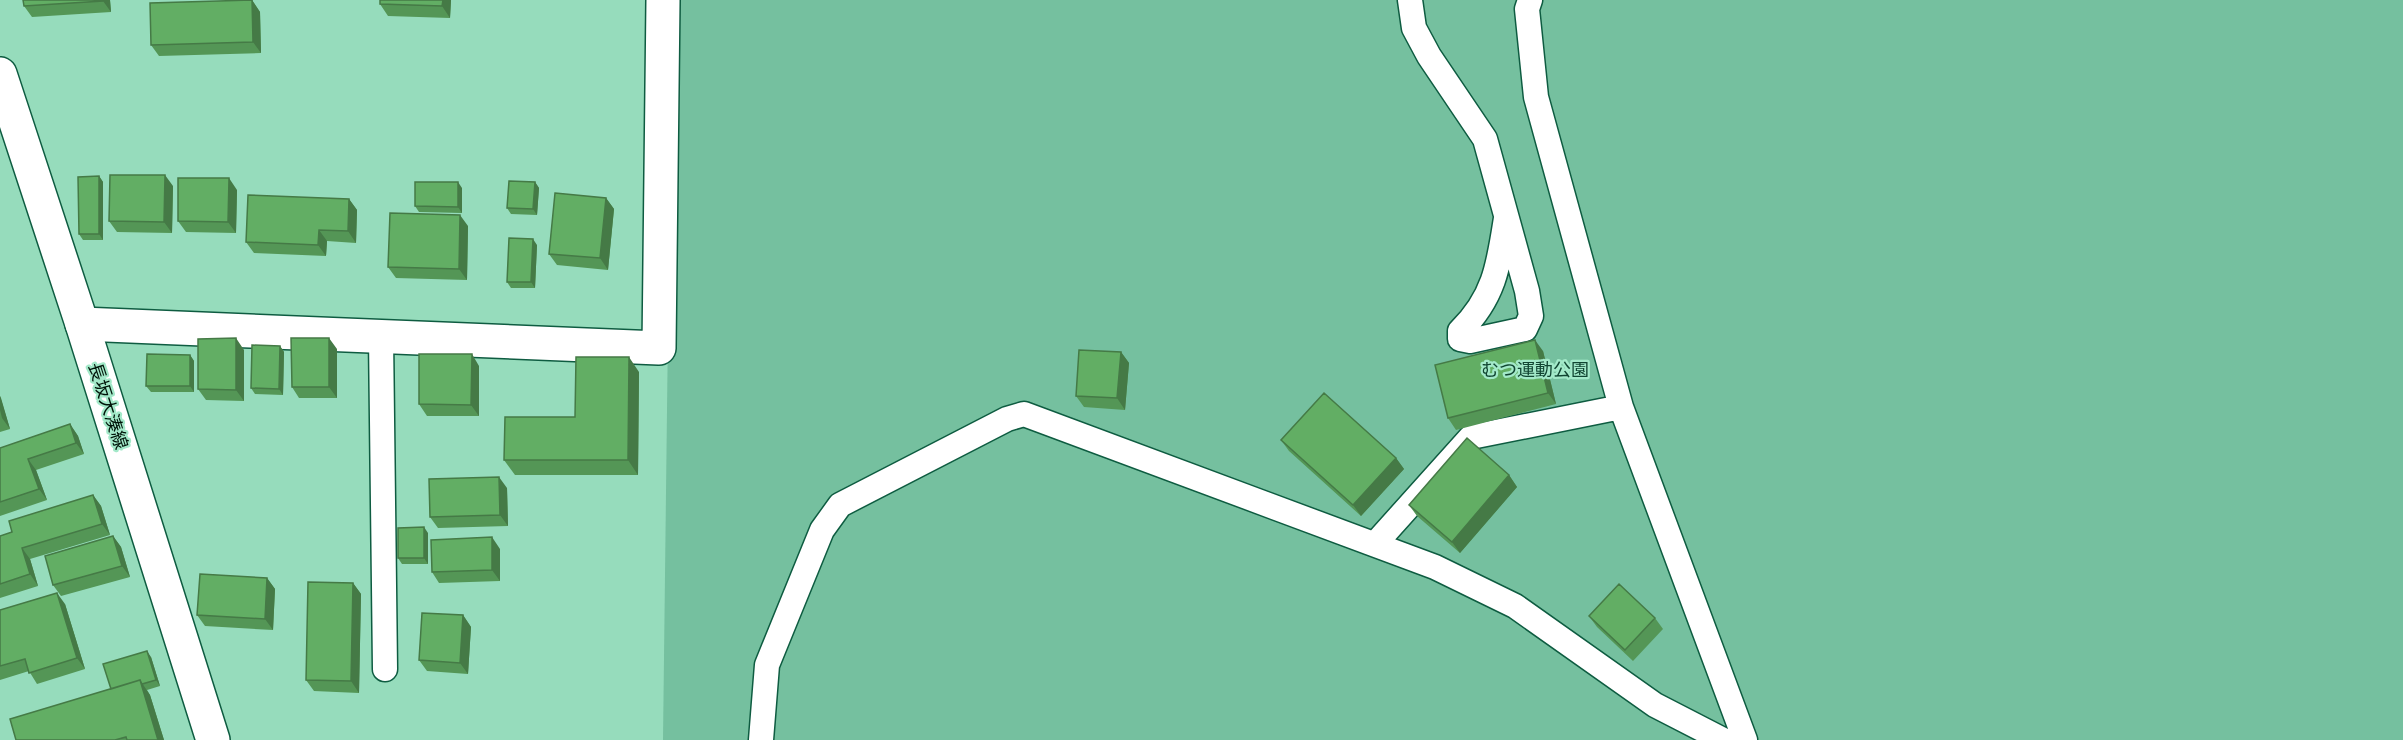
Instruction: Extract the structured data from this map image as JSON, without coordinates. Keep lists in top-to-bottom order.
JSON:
{
  "streets": {
    "street": ["長坂大湊線"]
  },
  "parks": ["むつ運動公園"]
}
